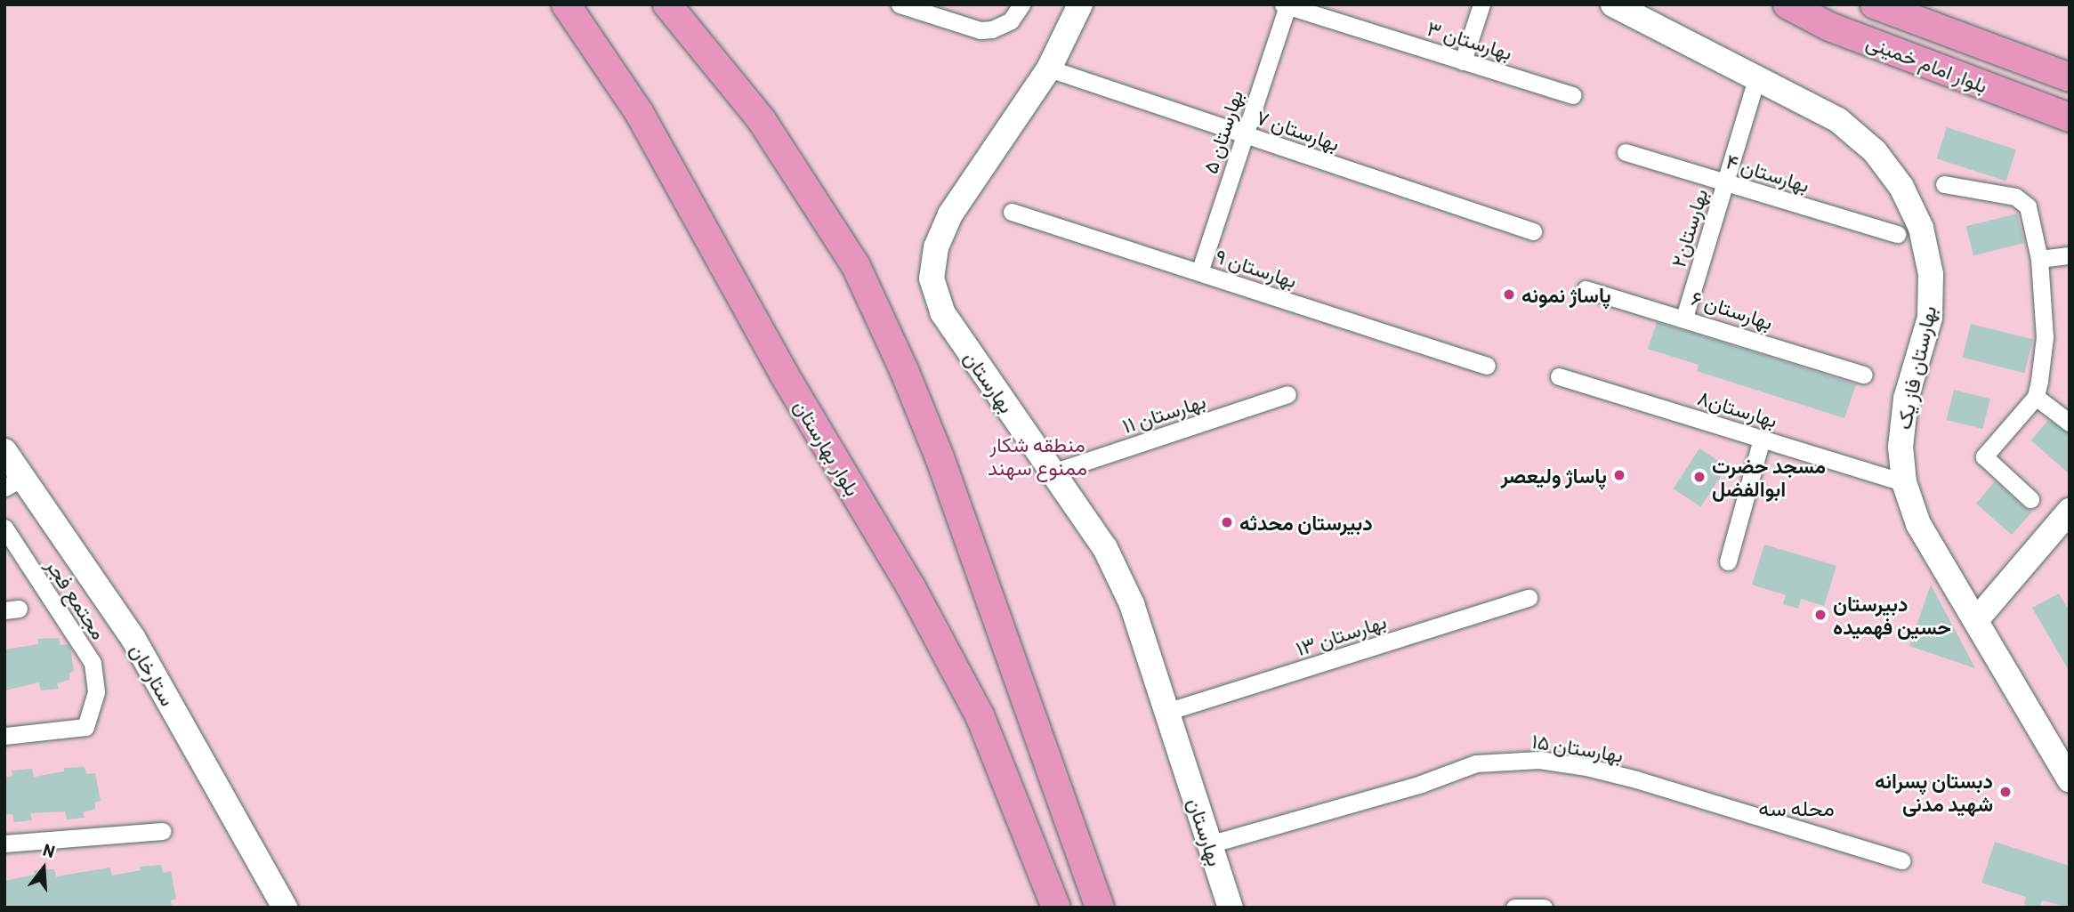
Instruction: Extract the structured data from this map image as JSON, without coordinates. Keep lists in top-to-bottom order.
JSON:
{
  "streets": {
    "main road": ["بلوار امام خمینی", "بلوار بهارستان"],
    "street": [
      "بهارستان ۳",
      "بهارستان ۷",
      "بهارستان ۵",
      "بهارستان ۴",
      "بهارستان۲",
      "بهارستان ۹",
      "بهارستان ۶",
      "بهارستان فاز یک",
      "بهارستان",
      "بهارستان۸",
      "بهارستان ۱۱",
      "مجتمع فجر",
      "بهارستان ۱۳",
      "ستارخان",
      "بهارستان ۱۵"
    ]
  },
  "crossings": [
    ["بهارستان ۳", "بهارستان ۵"],
    ["بهارستان ۷", "بهارستان ۵"],
    ["بهارستان ۷", "بهارستان"],
    ["بهارستان ۵", "بهارستان ۹"],
    ["بهارستان ۴", "بهارستان۲"],
    ["بهارستان۲", "بهارستان ۶"],
    ["بهارستان۲", "بهارستان فاز یک"],
    ["بهارستان فاز یک", "بهارستان۸"],
    ["بهارستان", "بهارستان ۱۱"],
    ["بهارستان", "بهارستان ۱۳"],
    ["بهارستان", "بهارستان ۱۵"]
  ],
  "districts": ["محله سه"],
  "parks": ["منطقه شکار ممنوع سهند"],
  "places": [
    "پاساژ نمونه",
    "پاساژ ولیعصر",
    "مسجد حضرت ابوالفضل",
    "دبیرستان محدثه",
    "دبیرستان حسین فهمیده",
    "دبستان پسرانه شهید مدنی"
  ],
  "north": "top"
}
